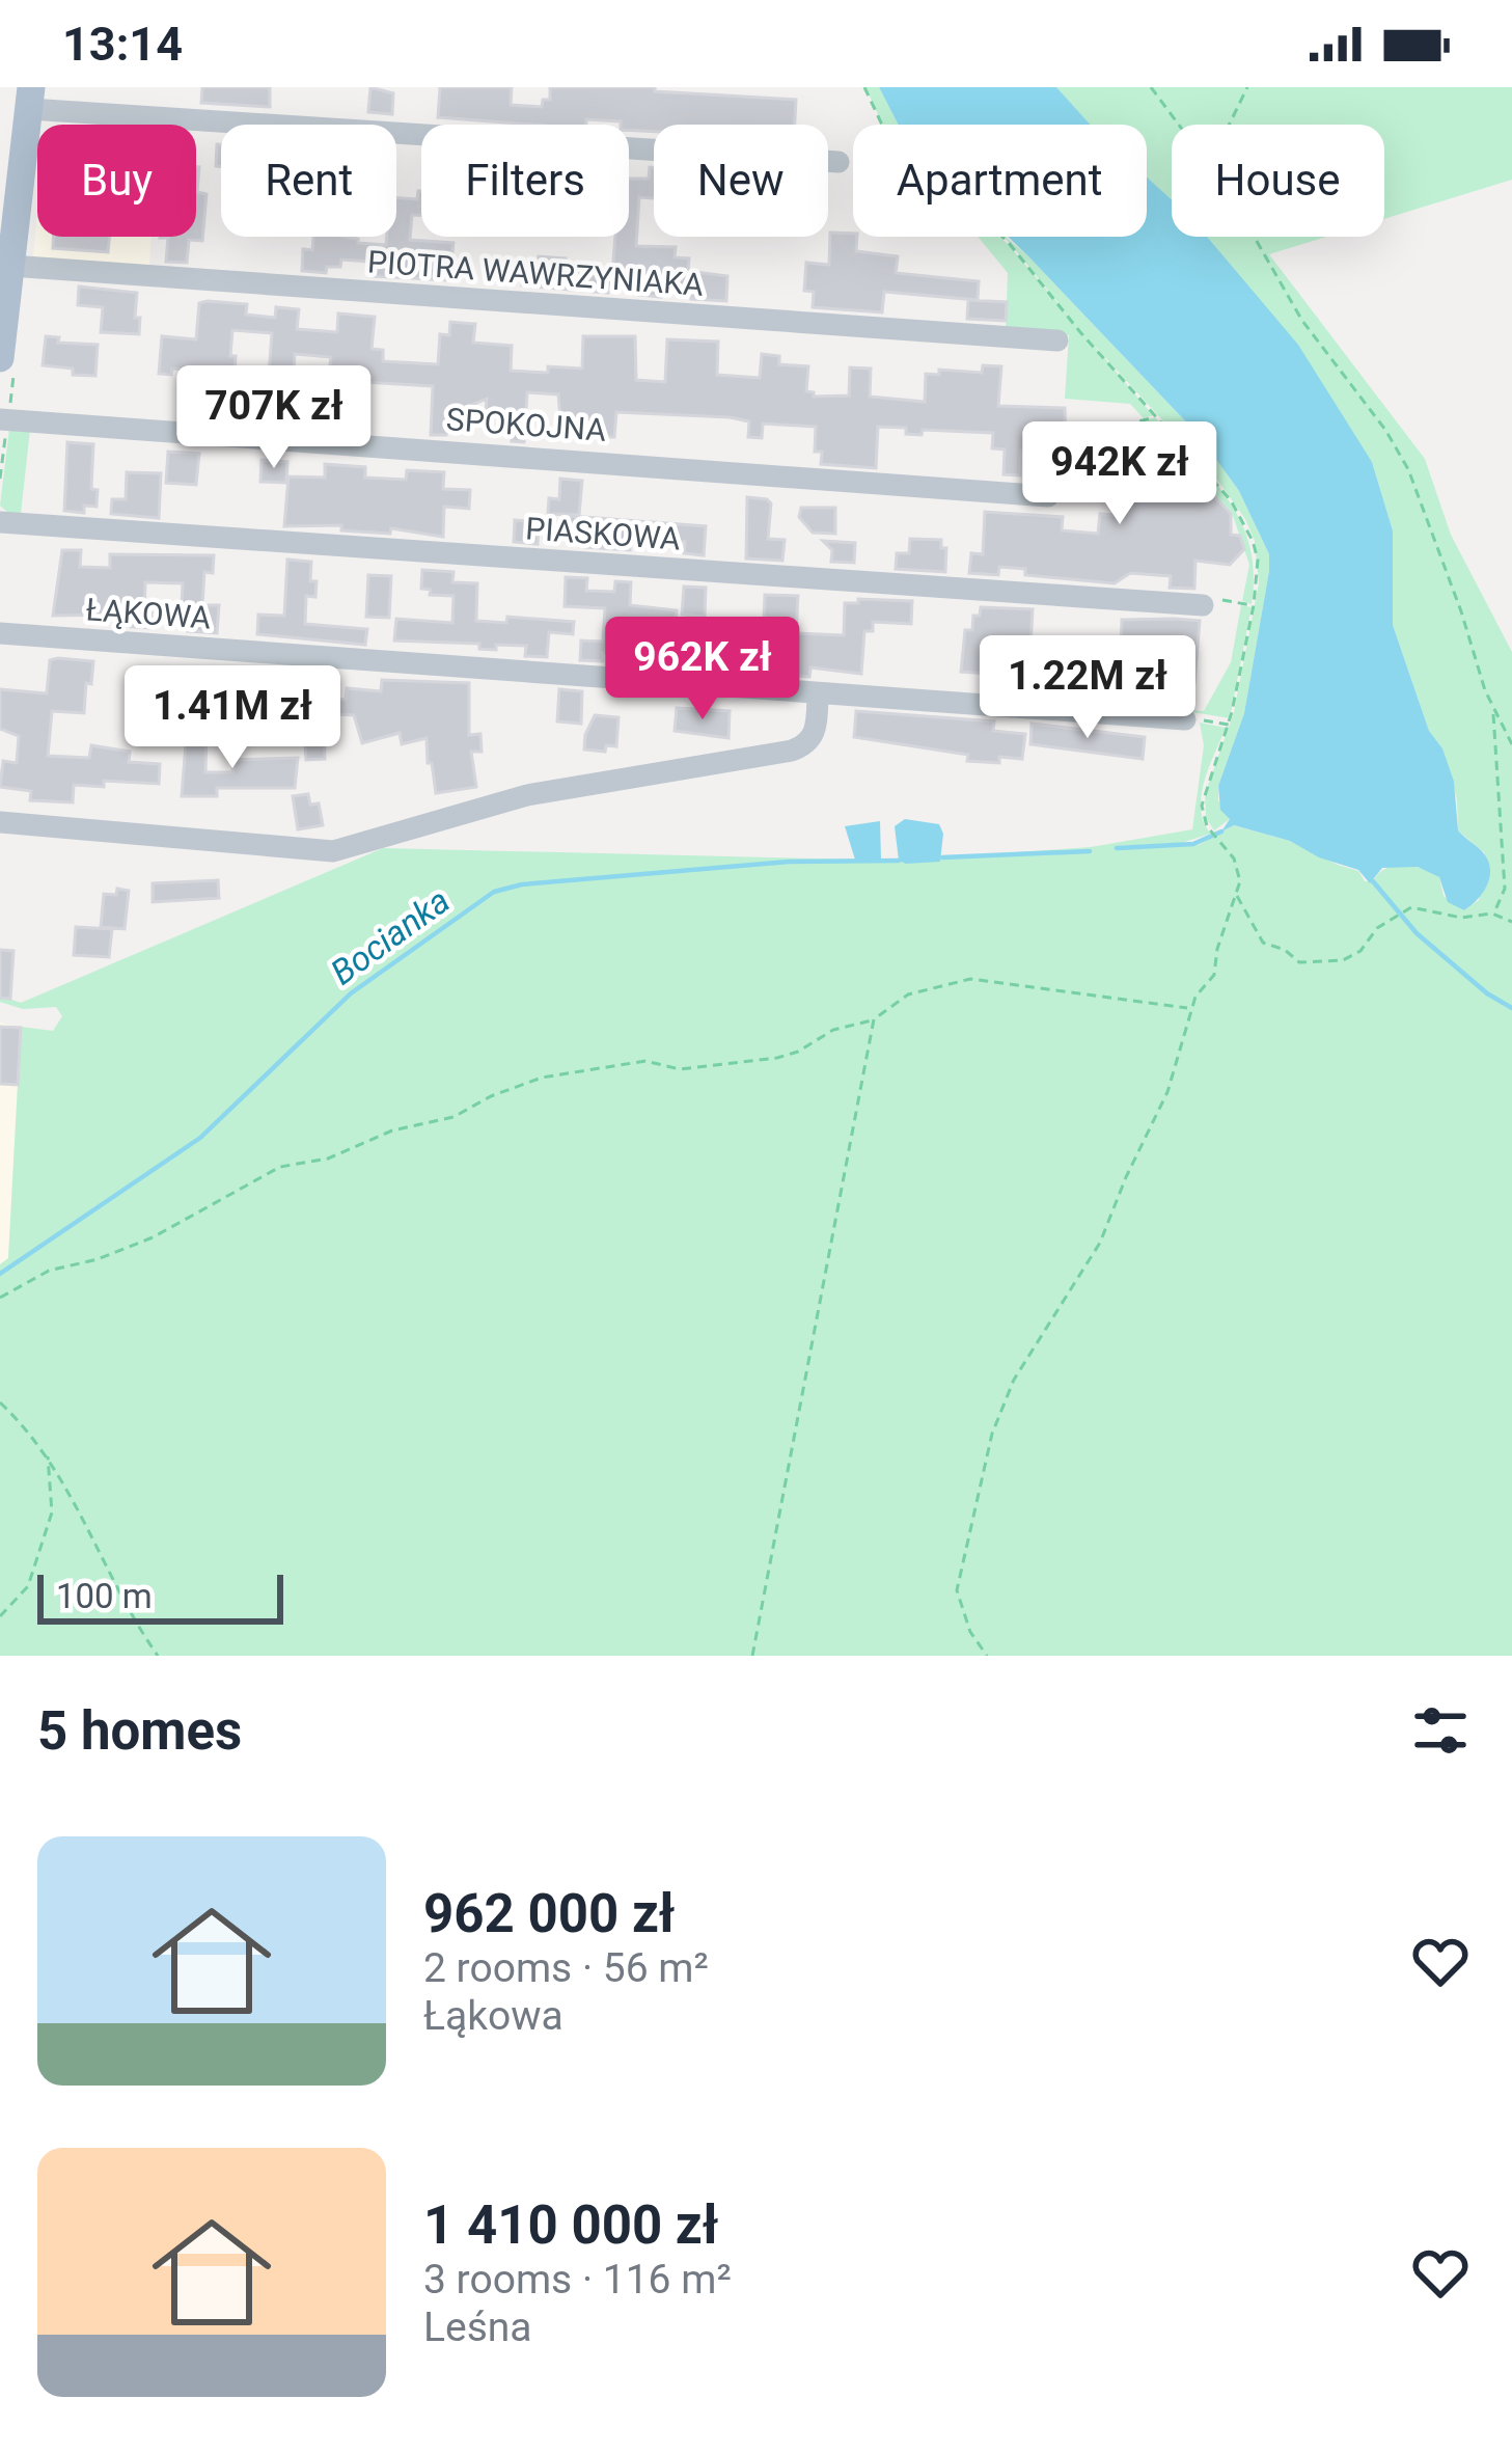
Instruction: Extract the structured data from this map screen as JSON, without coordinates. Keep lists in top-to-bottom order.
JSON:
{
  "streets": {
    "street": [
      "PIOTRA WAWRZYNIAKA",
      "SPOKOJNA",
      "PIASKOWA",
      "ŁĄKOWA"
    ]
  },
  "water": ["Bocianka"],
  "scale_bar": "100 m",
  "page": {
    "status": "13:14",
    "chip": [
      "Buy",
      "Rent",
      "Filters",
      "New",
      "Apartment",
      "House"
    ],
    "price": [
      "707K zł",
      "942K zł",
      "962K zł",
      "1.22M zł",
      "1.41M zł"
    ],
    "scale": "100 m",
    "heading": "5 homes",
    "list": [
      {
        "name": "962 000 zł",
        "note": "2 rooms · 56 m² · Łąkowa"
      },
      {
        "name": "1 410 000 zł",
        "note": "3 rooms · 116 m² · Leśna"
      }
    ]
  }
}
